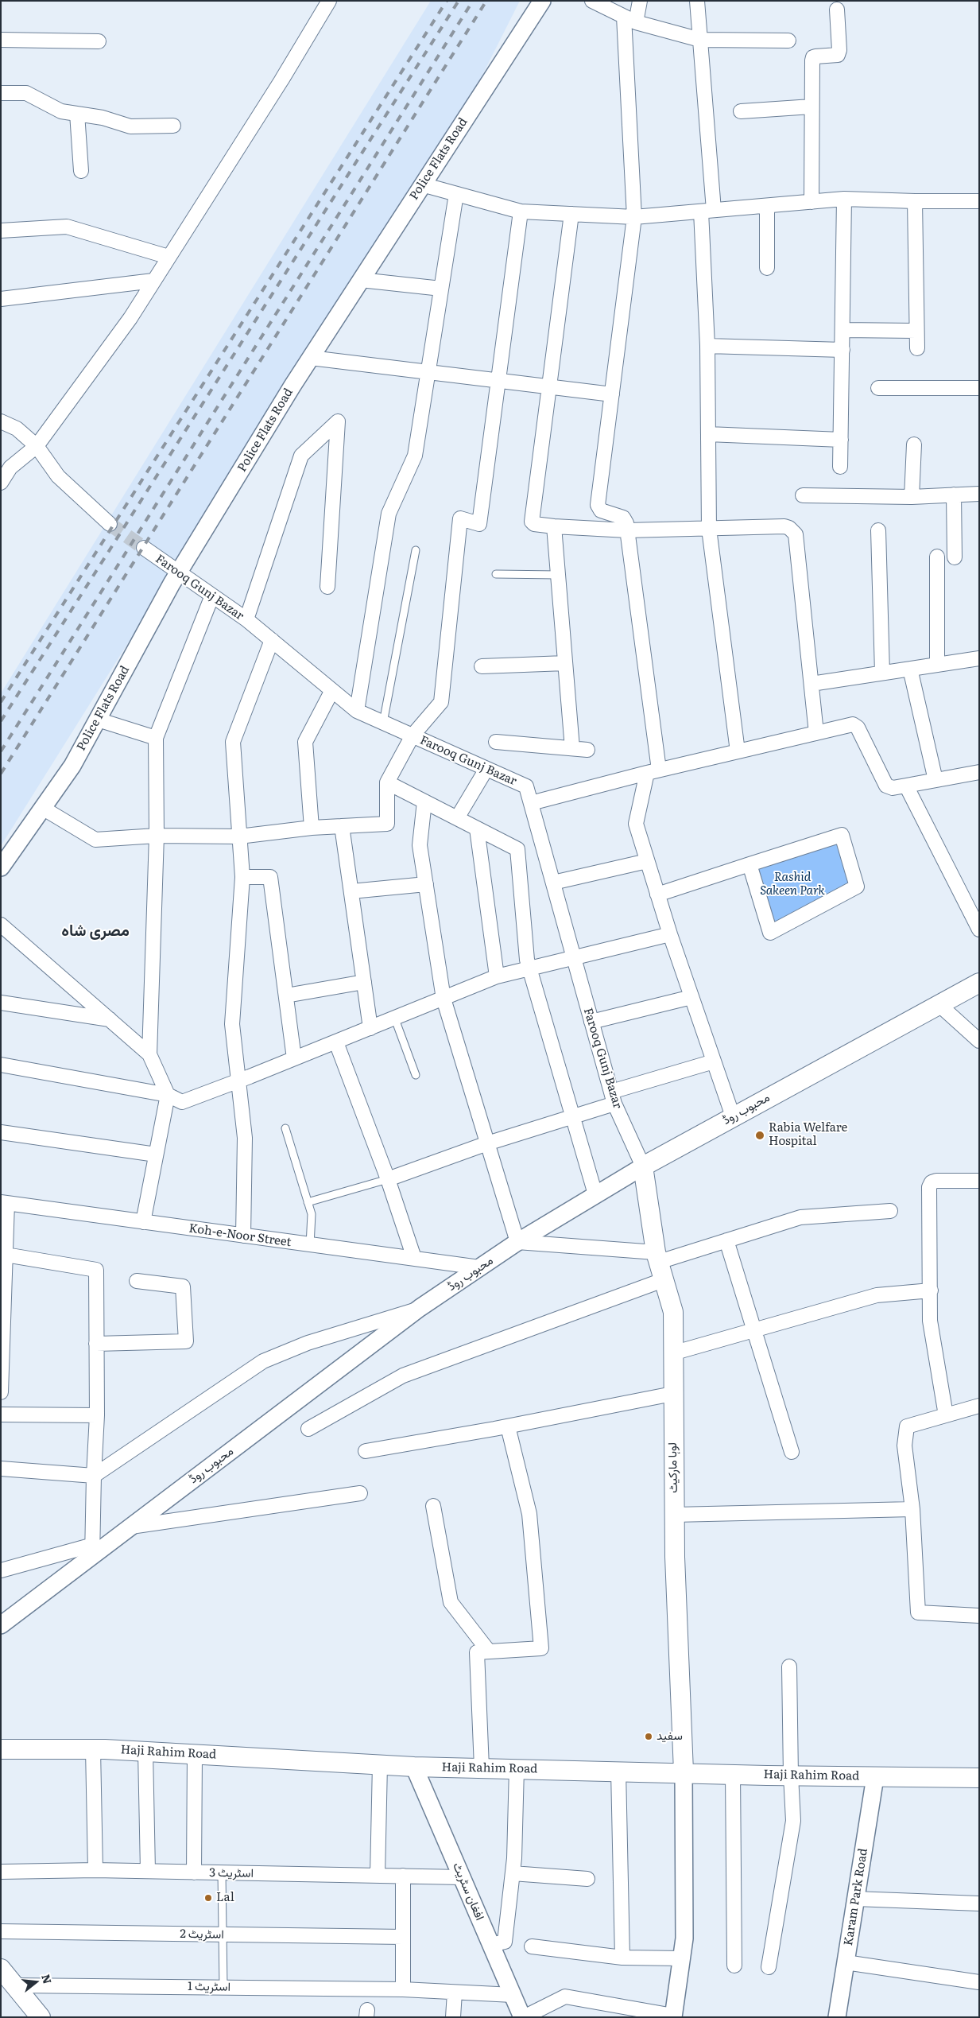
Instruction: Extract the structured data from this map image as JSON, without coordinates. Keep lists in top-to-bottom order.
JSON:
{
  "streets": {
    "main road": ["محبوب روڈ", "لوہا مارکیٹ", "Haji Rahim Road"],
    "street": [
      "Police Flats Road",
      "Farooq Gunj Bazar",
      "Koh-e-Noor Street",
      "اسٹریٹ 3",
      "افغان سٹریٹ",
      "Karam Park Road",
      "اسٹریٹ 2",
      "اسٹریٹ 1"
    ]
  },
  "crossings": [
    ["Police Flats Road", "Farooq Gunj Bazar"],
    ["Farooq Gunj Bazar", "محبوب روڈ"],
    ["Farooq Gunj Bazar", "لوہا مارکیٹ"],
    ["محبوب روڈ", "Koh-e-Noor Street"],
    ["محبوب روڈ", "لوہا مارکیٹ"],
    ["لوہا مارکیٹ", "Haji Rahim Road"],
    ["Haji Rahim Road", "افغان سٹریٹ"],
    ["Haji Rahim Road", "Karam Park Road"],
    ["اسٹریٹ 3", "افغان سٹریٹ"],
    ["افغان سٹریٹ", "اسٹریٹ 1"]
  ],
  "districts": ["مصری شاہ"],
  "parks": ["Rashid Sakeen Park"],
  "places": ["Rabia Welfare Hospital", "سفید", "Lal"],
  "north": "right"
}
